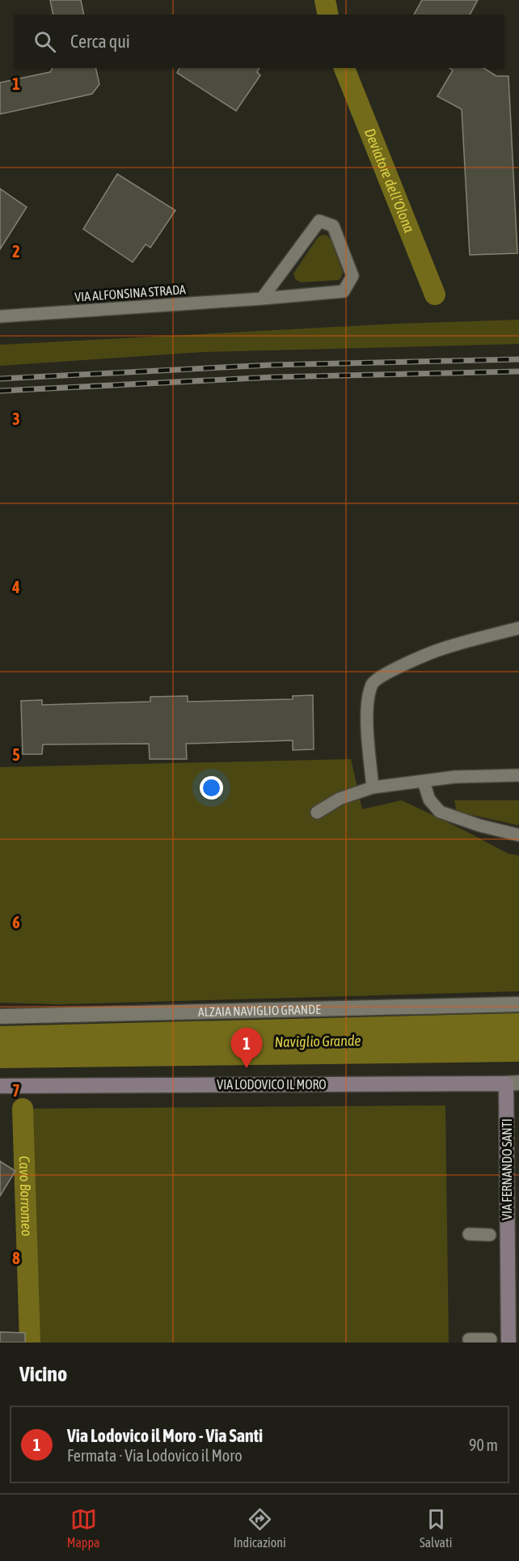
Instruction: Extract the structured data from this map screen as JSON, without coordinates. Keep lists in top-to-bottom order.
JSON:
{
  "streets": {
    "main road": ["VIA LODOVICO IL MORO", "VIA FERNANDO SANTI"],
    "street": ["ALZAIA NAVIGLIO GRANDE"],
    "lane": ["VIA ALFONSINA STRADA"]
  },
  "crossings": [
    ["VIA LODOVICO IL MORO", "VIA FERNANDO SANTI"]
  ],
  "water": ["Deviatore dell'Olona", "Naviglio Grande", "Cavo Borromeo"],
  "page": {
    "search": "Cerca qui",
    "pins": "1",
    "heading": "Vicino",
    "list": [
      {
        "mark": "1",
        "name": "Via Lodovico il Moro - Via Santi",
        "note": "Fermata · Via Lodovico il Moro",
        "value": "90 m"
      }
    ],
    "nav": ["Mappa", "Indicazioni", "Salvati"]
  },
  "grid": {
    "rows": [
      "1",
      "2",
      "3",
      "4",
      "5",
      "6",
      "7",
      "8"
    ]
  }
}
